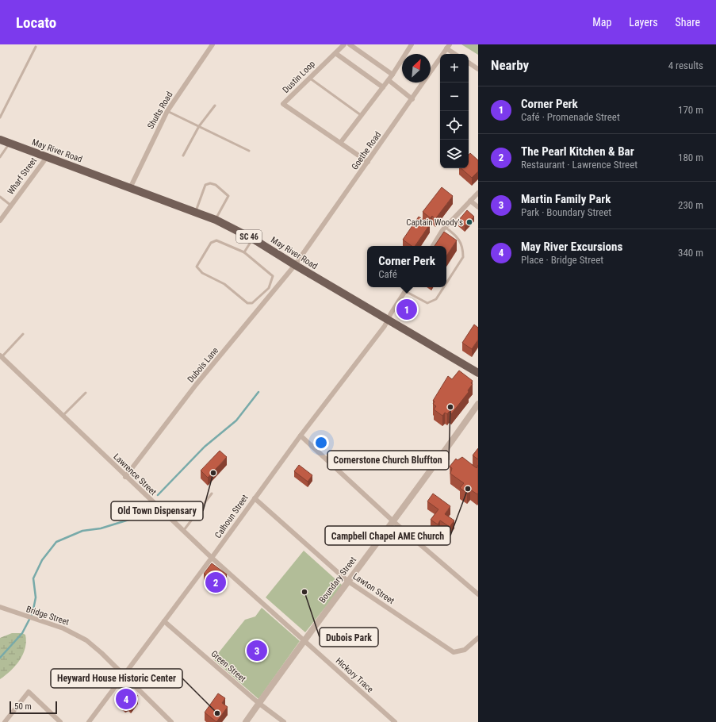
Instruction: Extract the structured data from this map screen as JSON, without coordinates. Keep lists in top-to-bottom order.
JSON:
{
  "streets": {
    "main road": ["May River Road", "SC 46"],
    "street": [
      "Dustin Loop",
      "Shults Road",
      "Goethe Road",
      "Wharf Street",
      "Dubois Lane",
      "Lawrence Street",
      "Calhoun Street",
      "Boundary Street",
      "Lawton Street",
      "Bridge Street",
      "Green Street",
      "Hickory Trace"
    ]
  },
  "crossings": [
    ["Dustin Loop", "Goethe Road"],
    ["Shults Road", "May River Road"],
    ["May River Road", "Goethe Road"],
    ["May River Road", "Wharf Street"],
    ["May River Road", "Dubois Lane"],
    ["May River Road", "Calhoun Street"],
    ["Goethe Road", "Dubois Lane"],
    ["Dubois Lane", "Lawrence Street"],
    ["Lawrence Street", "Calhoun Street"],
    ["Lawrence Street", "Boundary Street"],
    ["Lawrence Street", "Hickory Trace"],
    ["Calhoun Street", "Lawton Street"],
    ["Calhoun Street", "Bridge Street"],
    ["Calhoun Street", "Green Street"],
    ["Boundary Street", "Lawton Street"],
    ["Boundary Street", "Green Street"],
    ["Boundary Street", "Hickory Trace"]
  ],
  "places": [
    "Captain Woody's",
    "Cornerstone Church Bluffton",
    "Old Town Dispensary",
    "Campbell Chapel AME Church",
    "Dubois Park",
    "Heyward House Historic Center"
  ],
  "scale_bar": "50 m",
  "north": "top right",
  "page": {
    "header": "Locato",
    "nav": ["Map", "Layers", "Share"],
    "heading": ["Nearby", "4 results"],
    "map_buttons": ["+", "−"],
    "list": [
      {
        "mark": "1",
        "name": "Corner Perk",
        "note": "Café · Promenade Street",
        "value": "170 m"
      },
      {
        "mark": "2",
        "name": "The Pearl Kitchen & Bar",
        "note": "Restaurant · Lawrence Street",
        "value": "180 m"
      },
      {
        "mark": "3",
        "name": "Martin Family Park",
        "note": "Park · Boundary Street",
        "value": "230 m"
      },
      {
        "mark": "4",
        "name": "May River Excursions",
        "note": "Place · Bridge Street",
        "value": "340 m"
      }
    ],
    "popup": ["Corner Perk", "Café"],
    "pins": [
      "1",
      "2",
      "3",
      "4"
    ],
    "scale": "50 m"
  }
}
